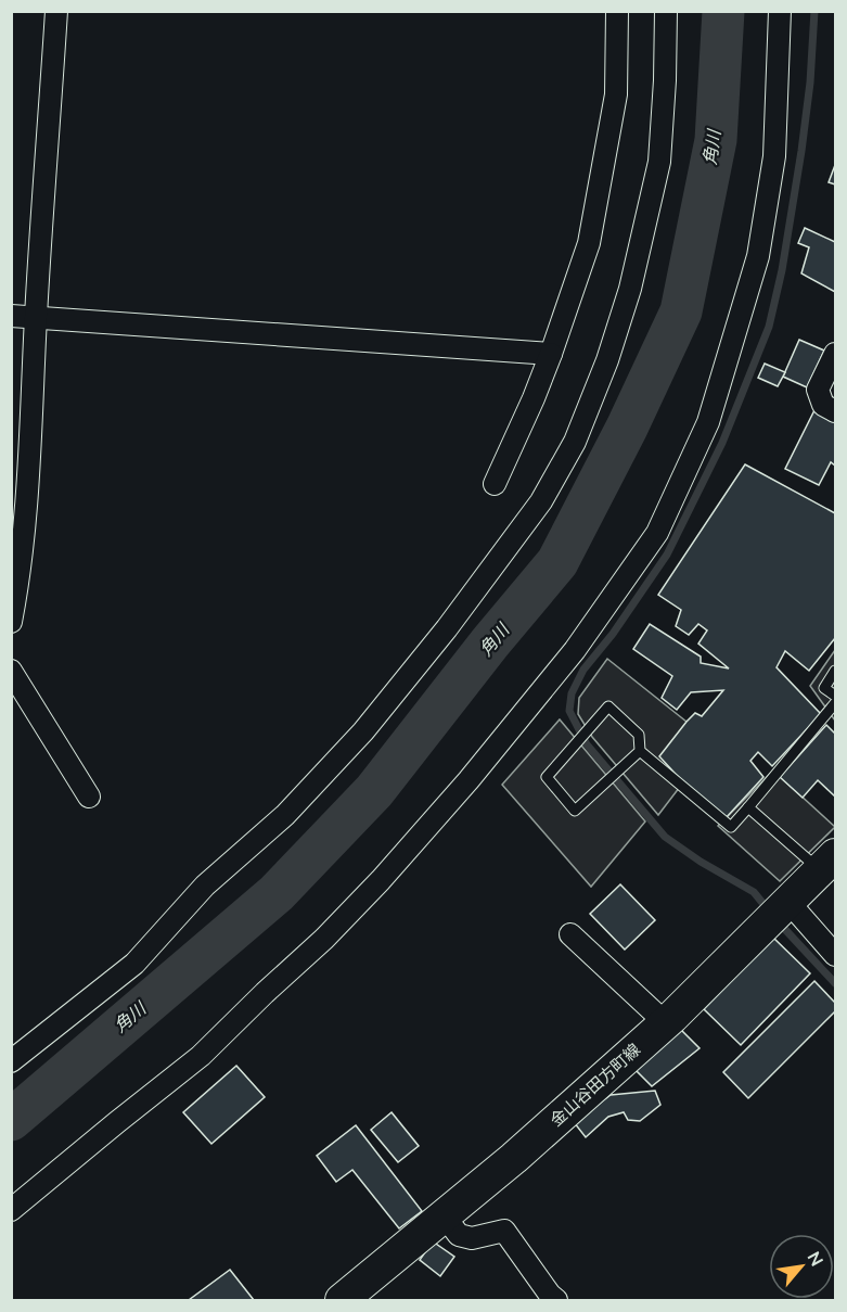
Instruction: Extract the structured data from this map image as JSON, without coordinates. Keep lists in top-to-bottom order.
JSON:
{
  "streets": {
    "main road": ["金山谷田方町線"]
  },
  "water": ["角川"],
  "north": "top right"
}
